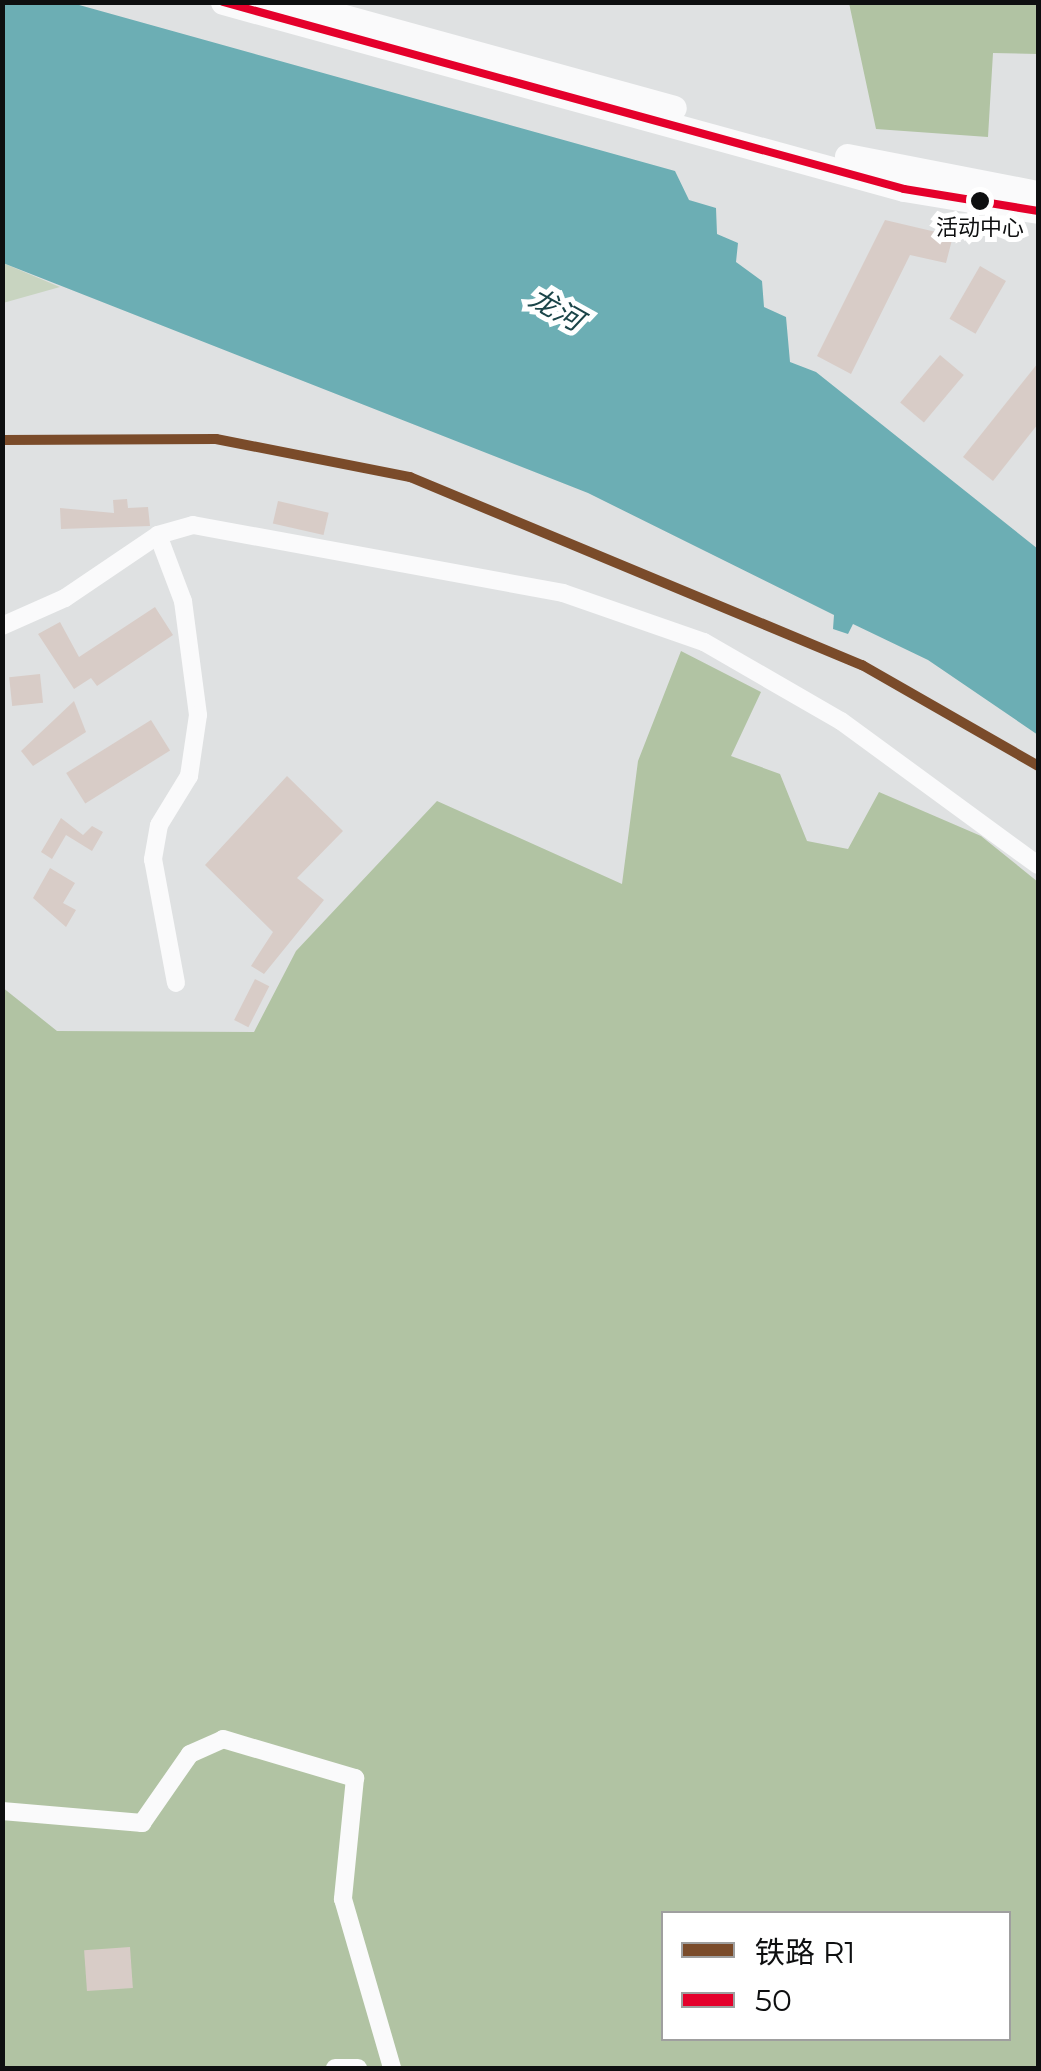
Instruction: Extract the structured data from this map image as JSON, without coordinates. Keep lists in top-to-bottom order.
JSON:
{
  "water": ["龙河"],
  "places": ["活动中心"],
  "lines": ["transit line 50", "rail line R1"],
  "legend": ["铁路 R1", "50"]
}
